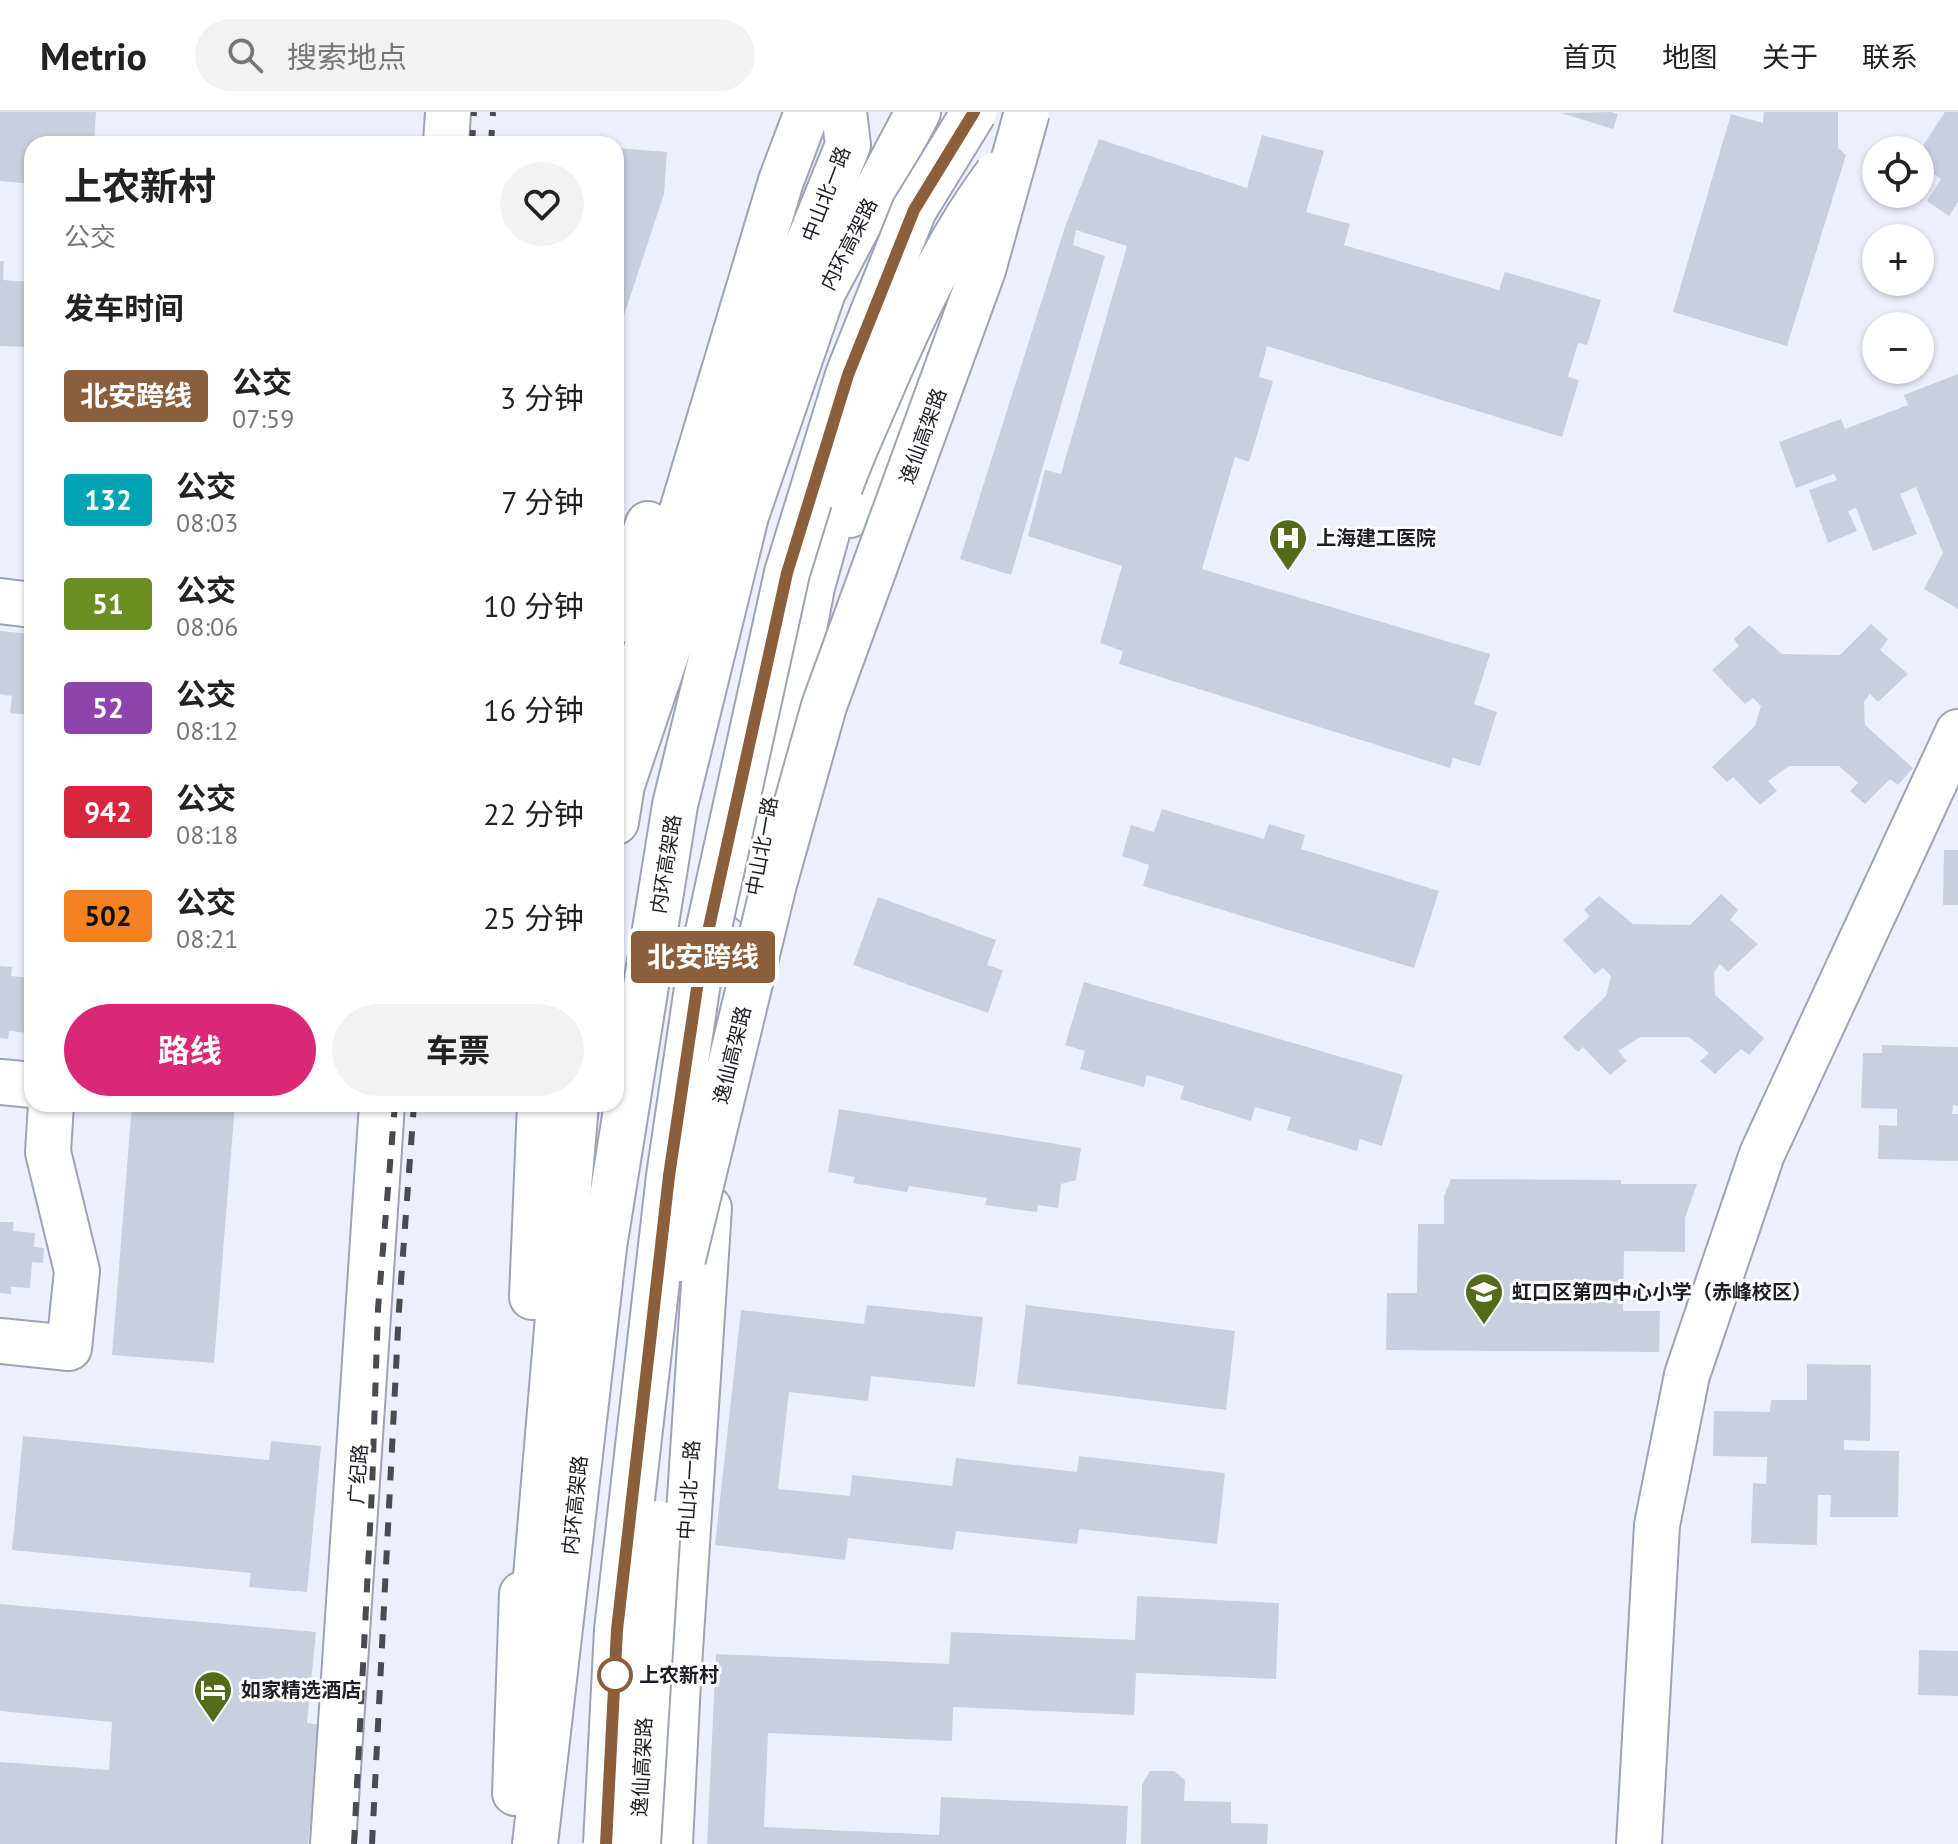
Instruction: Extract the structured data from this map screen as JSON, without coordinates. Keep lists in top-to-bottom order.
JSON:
{
  "streets": {
    "main road": [
      "中山北一路",
      "内环高架路",
      "逸仙高架路",
      "广纪路"
    ]
  },
  "places": {
    "hospital": ["上海建工医院"],
    "school or university": ["虹口区第四中心小学（赤峰校区）"],
    "other": ["上农新村"],
    "hotel": ["如家精选酒店"]
  },
  "lines": ["bus line 北安跨线"],
  "page": {
    "header": "Metrio",
    "search": "搜索地点",
    "nav": [
      "首页",
      "地图",
      "关于",
      "联系"
    ],
    "on_map": "北安跨线",
    "map_buttons": ["+", "−"],
    "heading": [
      ["上农新村", "公交"],
      "发车时间"
    ],
    "list": [
      {
        "mark": "北安跨线",
        "name": "公交",
        "note": "07:59",
        "value": "3 分钟"
      },
      {
        "mark": "132",
        "name": "公交",
        "note": "08:03",
        "value": "7 分钟"
      },
      {
        "mark": "51",
        "name": "公交",
        "note": "08:06",
        "value": "10 分钟"
      },
      {
        "mark": "52",
        "name": "公交",
        "note": "08:12",
        "value": "16 分钟"
      },
      {
        "mark": "942",
        "name": "公交",
        "note": "08:18",
        "value": "22 分钟"
      },
      {
        "mark": "502",
        "name": "公交",
        "note": "08:21",
        "value": "25 分钟"
      }
    ],
    "buttons": ["路线", "车票"]
  }
}
